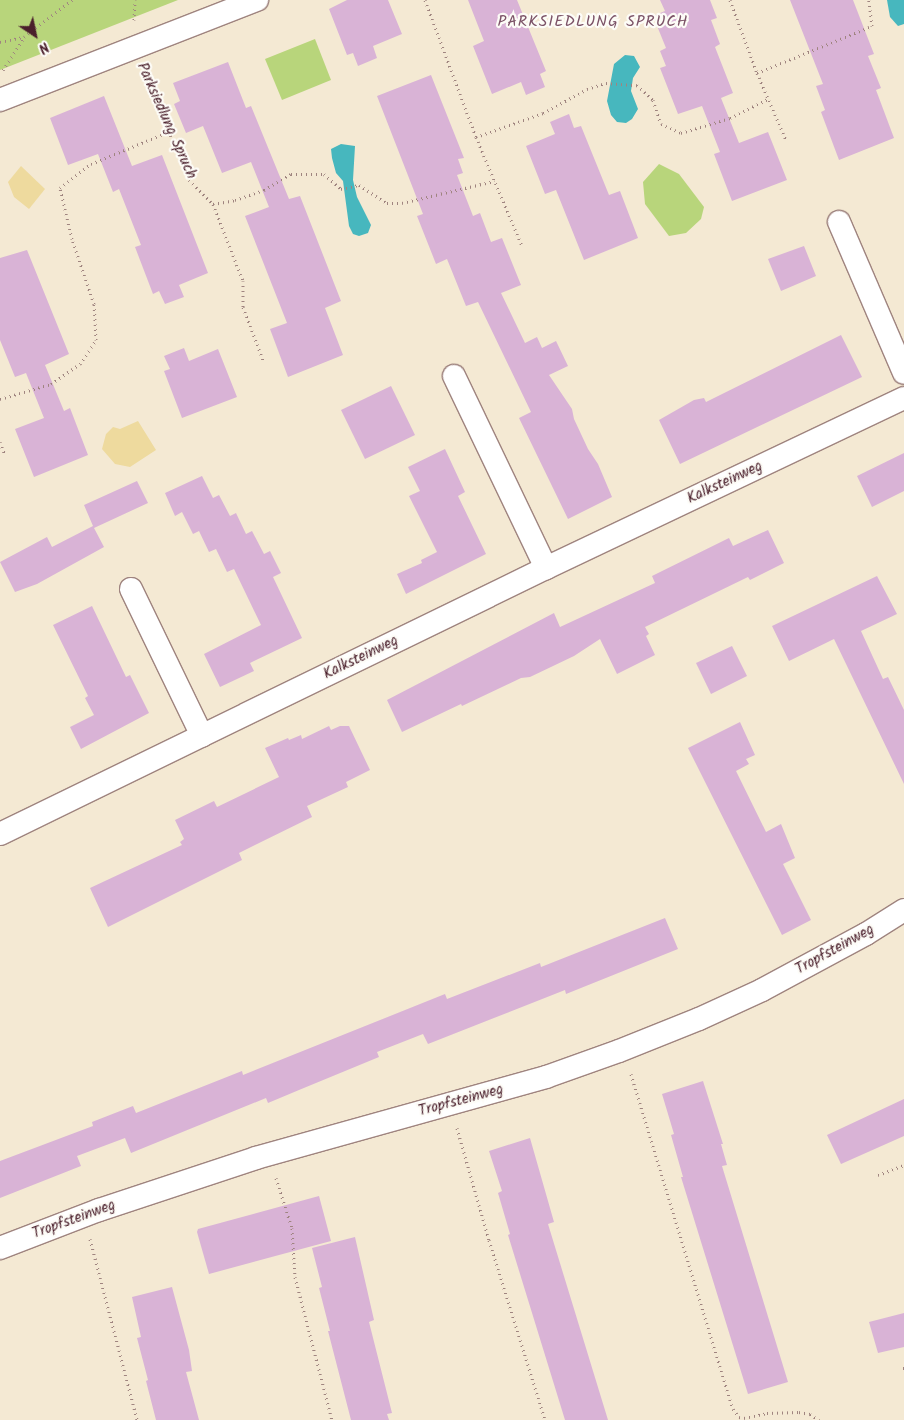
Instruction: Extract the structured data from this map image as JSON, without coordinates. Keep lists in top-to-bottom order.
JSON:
{
  "streets": {
    "street": ["Parksiedlung Spruch", "Kalksteinweg", "Tropfsteinweg"]
  },
  "districts": ["PARKSIEDLUNG SPRUCH"],
  "north": "bottom right"
}
